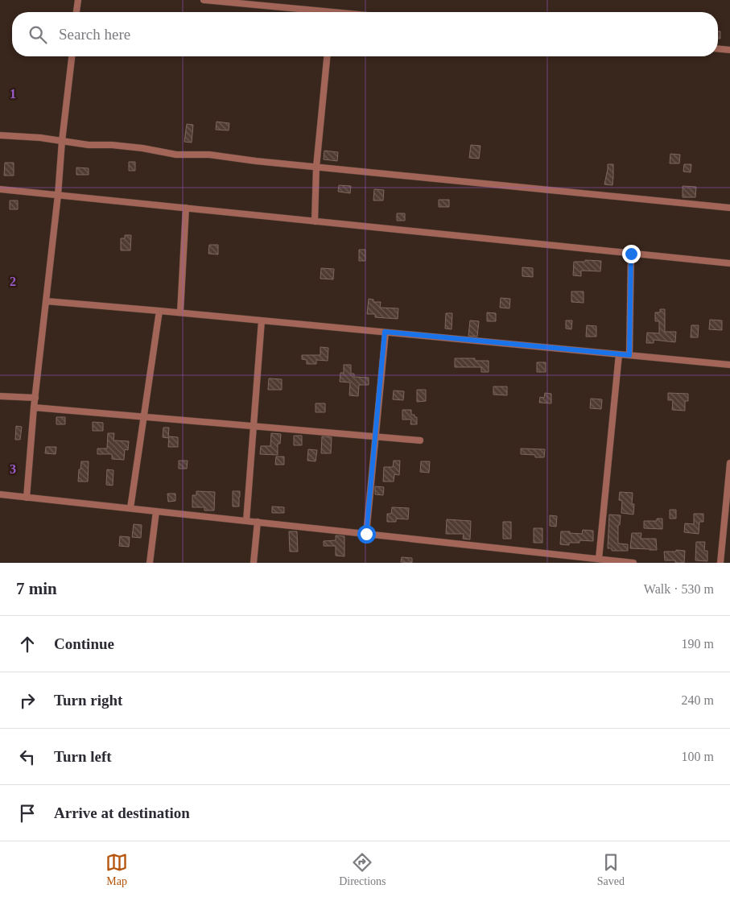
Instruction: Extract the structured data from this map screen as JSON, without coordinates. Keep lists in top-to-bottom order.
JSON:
{
  "page": {
    "search": "Search here",
    "heading": ["7 min", "Walk · 530 m"],
    "list": [
      ["Continue", "190 m"],
      ["Turn right", "240 m"],
      ["Turn left", "100 m"],
      "Arrive at destination"
    ],
    "nav": ["Map", "Directions", "Saved"]
  },
  "grid": {
    "rows": ["1", "2", "3"]
  }
}
